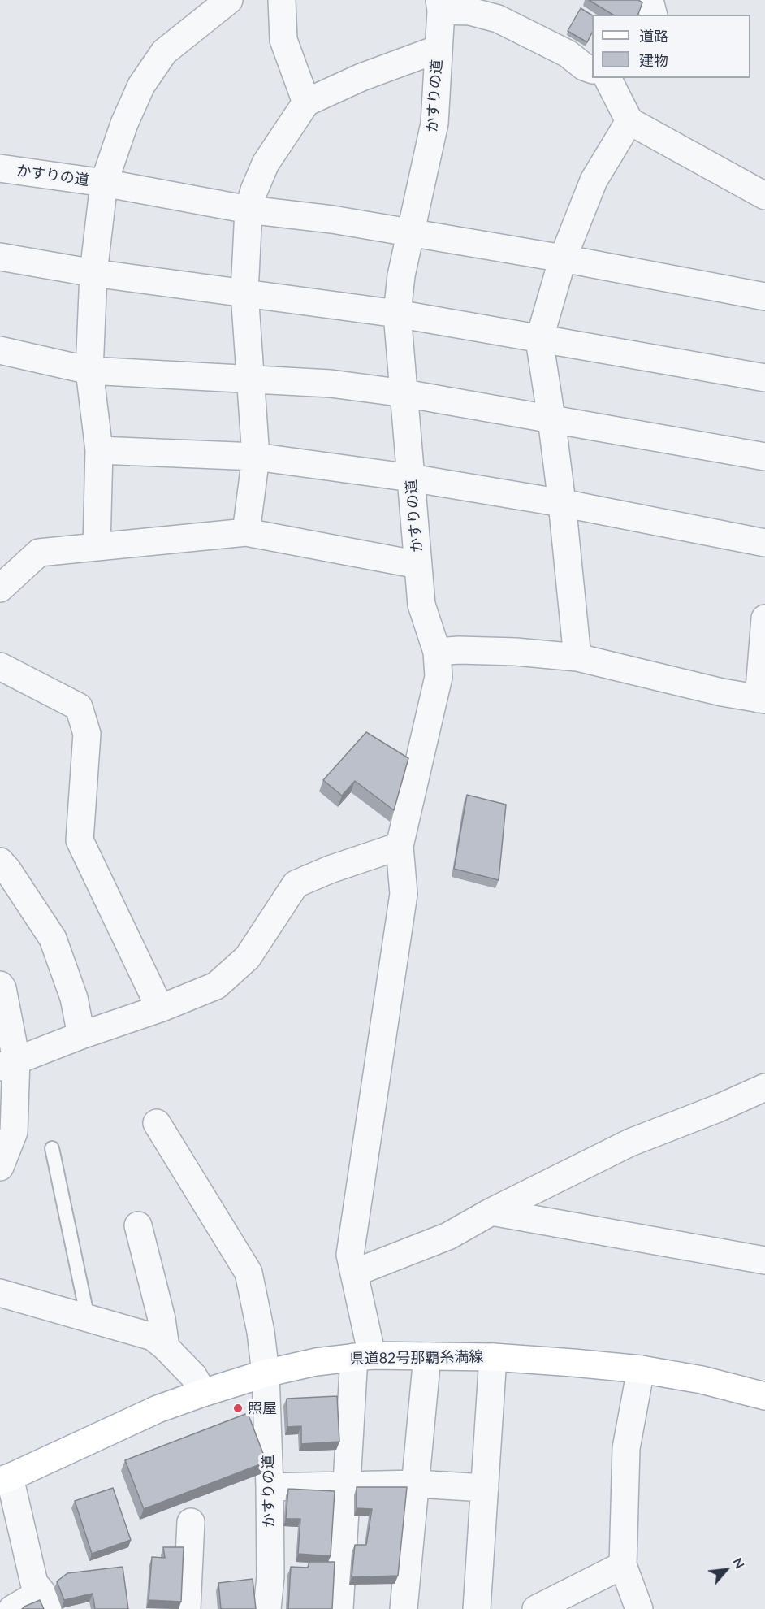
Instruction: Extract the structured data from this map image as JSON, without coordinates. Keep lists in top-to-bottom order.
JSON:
{
  "streets": {
    "main road": ["県道82号那覇糸満線"],
    "street": ["かすりの道"]
  },
  "crossings": [
    ["かすりの道", "県道82号那覇糸満線"]
  ],
  "places": ["照屋"],
  "legend": ["道路", "建物"],
  "north": "top right"
}
